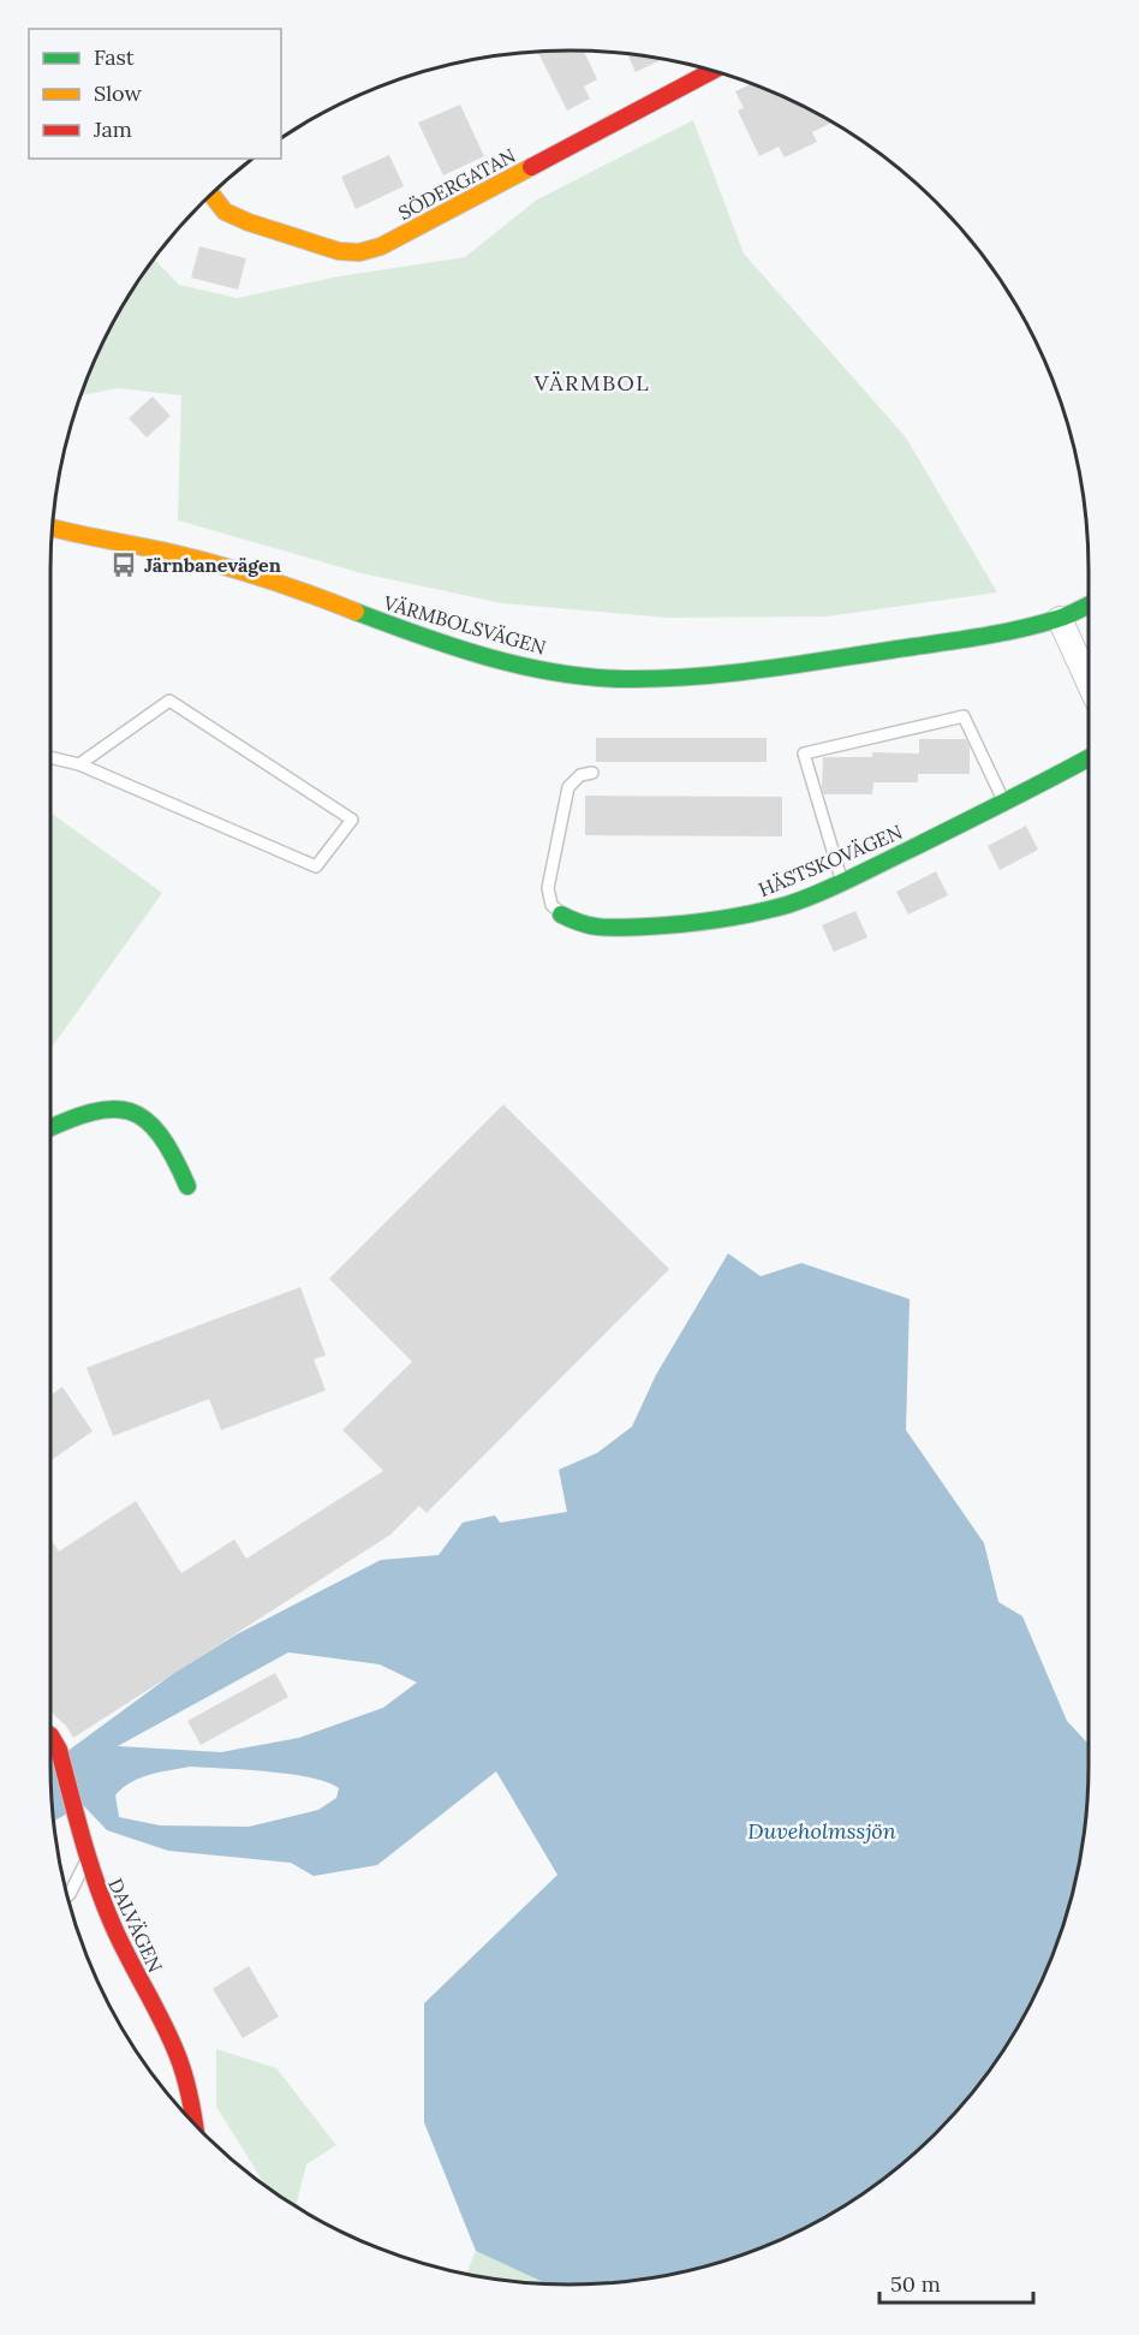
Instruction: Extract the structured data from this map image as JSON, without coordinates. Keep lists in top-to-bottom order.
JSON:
{
  "streets": {
    "street": [
      "SÖDERGATAN",
      "VÄRMBOLSVÄGEN",
      "HÄSTSKOVÄGEN",
      "DALVÄGEN"
    ]
  },
  "districts": ["VÄRMBOL"],
  "water": ["Duveholmssjön"],
  "places": {
    "bus stop": ["Järnbanevägen"]
  },
  "legend": ["Fast", "Slow", "Jam"],
  "scale_bar": "50 m"
}
